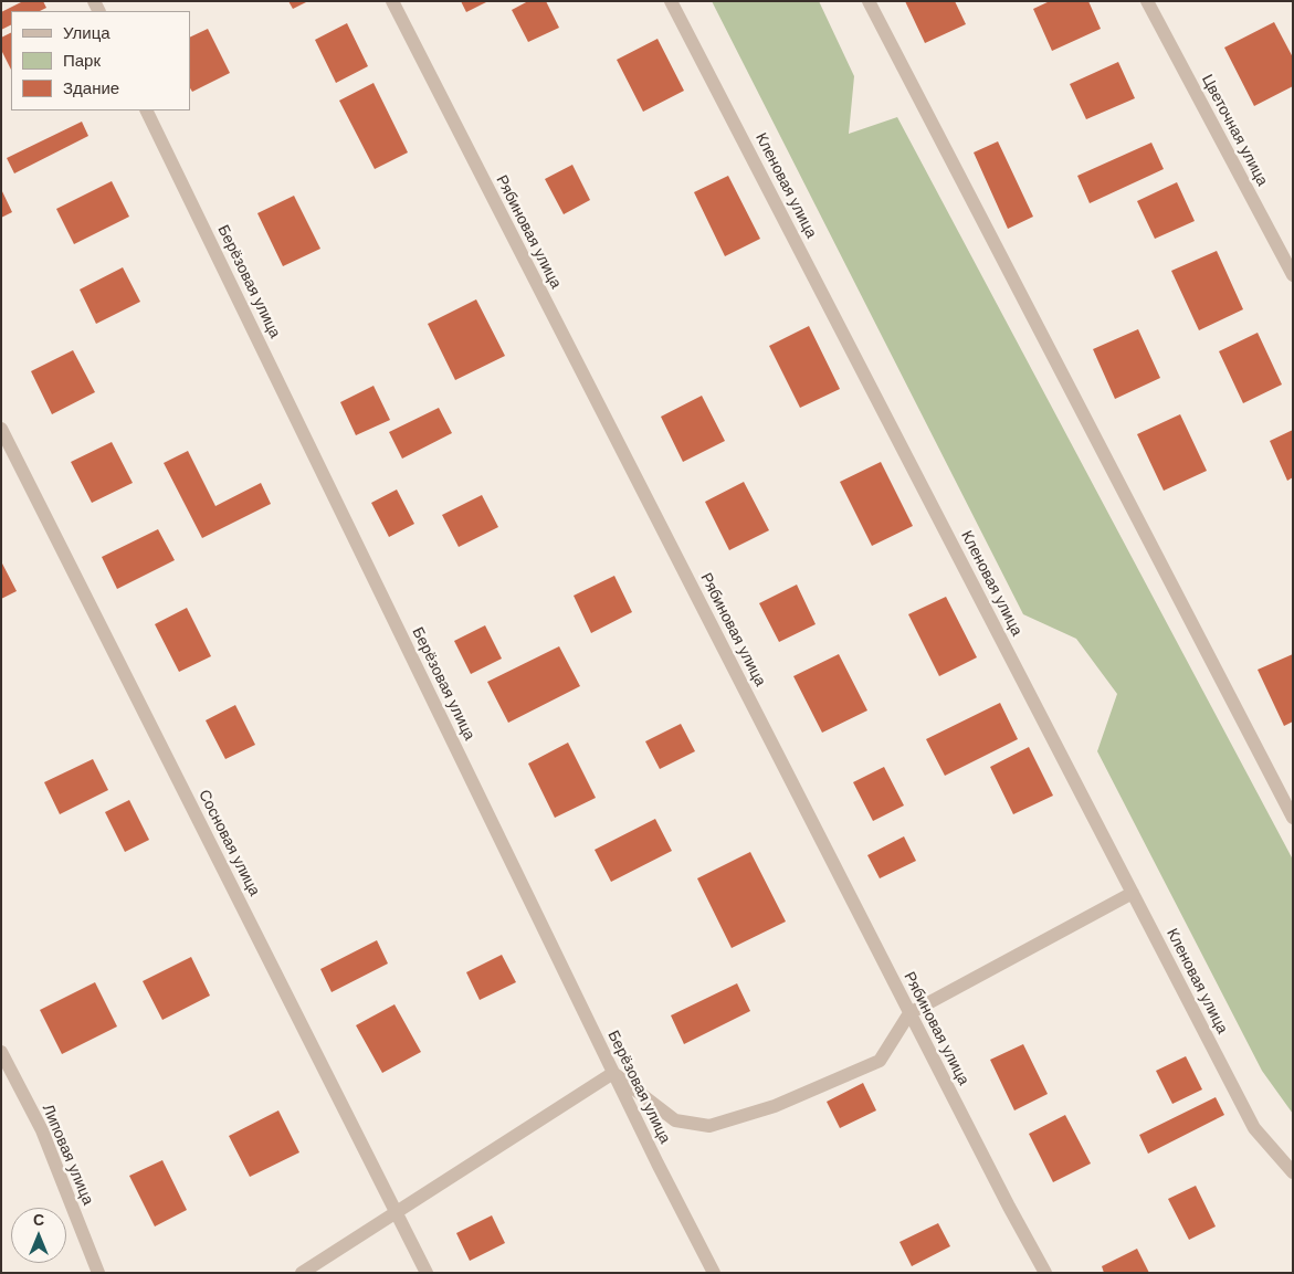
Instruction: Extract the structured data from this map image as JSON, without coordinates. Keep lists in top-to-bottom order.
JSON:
{
  "streets": {
    "street": [
      "Цветочная улица",
      "Кленовая улица",
      "Рябиновая улица",
      "Берёзовая улица",
      "Сосновая улица",
      "Липовая улица"
    ]
  },
  "legend": ["Улица", "Парк", "Здание"],
  "north": "top"
}
